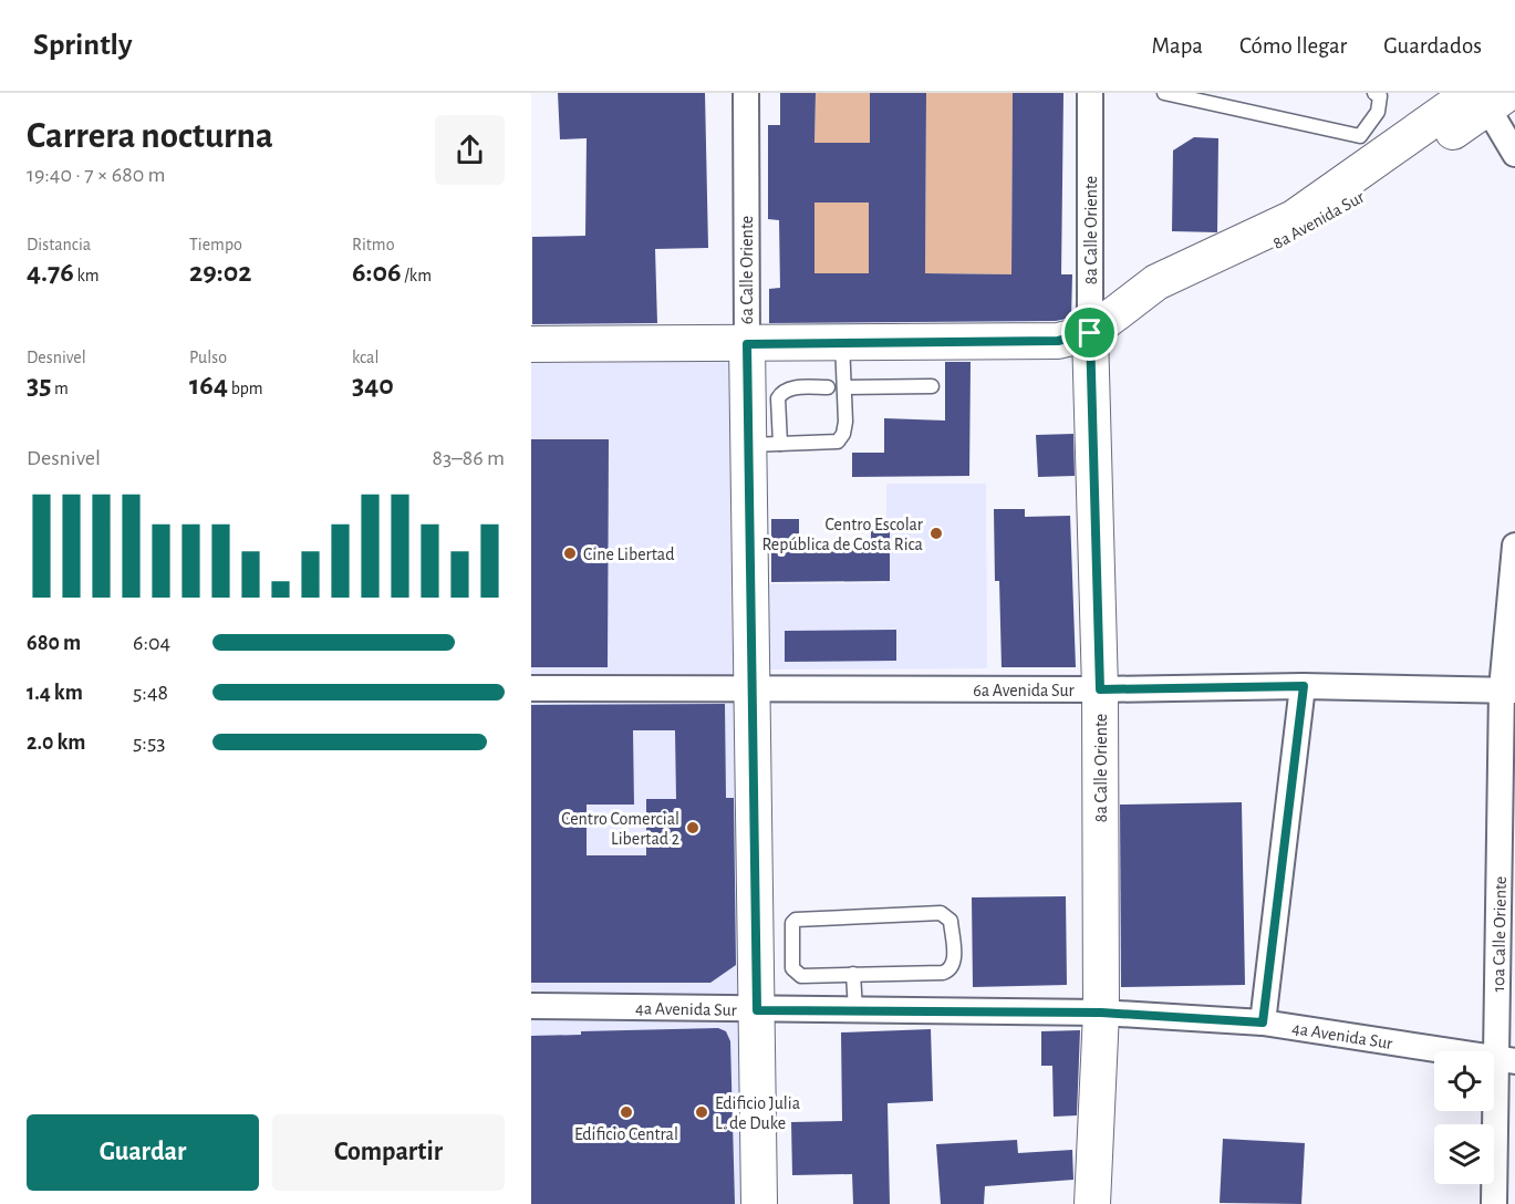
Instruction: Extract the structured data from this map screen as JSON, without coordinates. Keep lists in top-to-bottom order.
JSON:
{
  "streets": {
    "main road": ["8a Avenida Sur", "8a Calle Oriente", "6a Calle Oriente"],
    "street": ["6a Avenida Sur", "10a Calle Oriente", "4a Avenida Sur"]
  },
  "crossings": [
    ["8a Avenida Sur", "8a Calle Oriente"],
    ["8a Avenida Sur", "6a Calle Oriente"],
    ["8a Calle Oriente", "6a Avenida Sur"],
    ["8a Calle Oriente", "4a Avenida Sur"],
    ["6a Calle Oriente", "6a Avenida Sur"],
    ["6a Calle Oriente", "4a Avenida Sur"],
    ["6a Avenida Sur", "10a Calle Oriente"],
    ["10a Calle Oriente", "4a Avenida Sur"]
  ],
  "places": [
    "Centro Escolar República de Costa Rica",
    "Cine Libertad",
    "Centro Comercial Libertad 2",
    "Edificio Central",
    "Edificio Julia L. de Duke"
  ],
  "page": {
    "header": "Sprintly",
    "nav": ["Mapa", "Cómo llegar", "Guardados"],
    "heading": ["Carrera nocturna", "19:40 · 7 × 680 m"],
    "stats": [
      ["Distancia", "4.76 km"],
      ["Tiempo", "29:02"],
      ["Ritmo", "6:06 /km"],
      ["Desnivel", "35 m"],
      ["Pulso", "164 bpm"],
      ["kcal", "340"]
    ],
    "chart": ["Desnivel", "83–86 m"],
    "list": [
      {
        "name": "680 m",
        "note": "6:04"
      },
      {
        "name": "1.4 km",
        "note": "5:48"
      },
      {
        "name": "2.0 km",
        "note": "5:53"
      }
    ],
    "buttons": ["Guardar", "Compartir"]
  }
}
